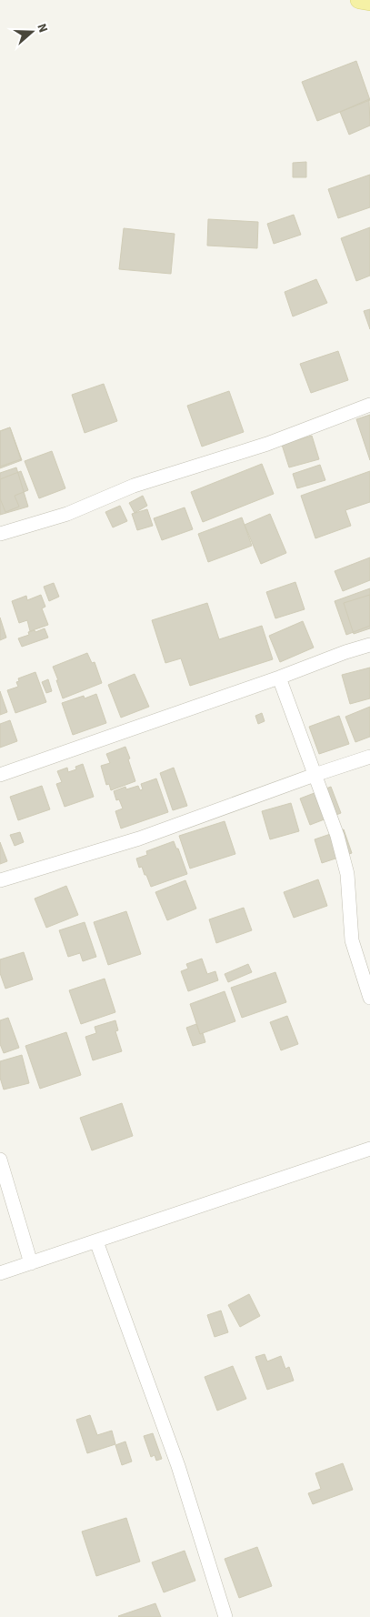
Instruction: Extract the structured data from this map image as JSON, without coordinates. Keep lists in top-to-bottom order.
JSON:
{
  "north": "right"
}
